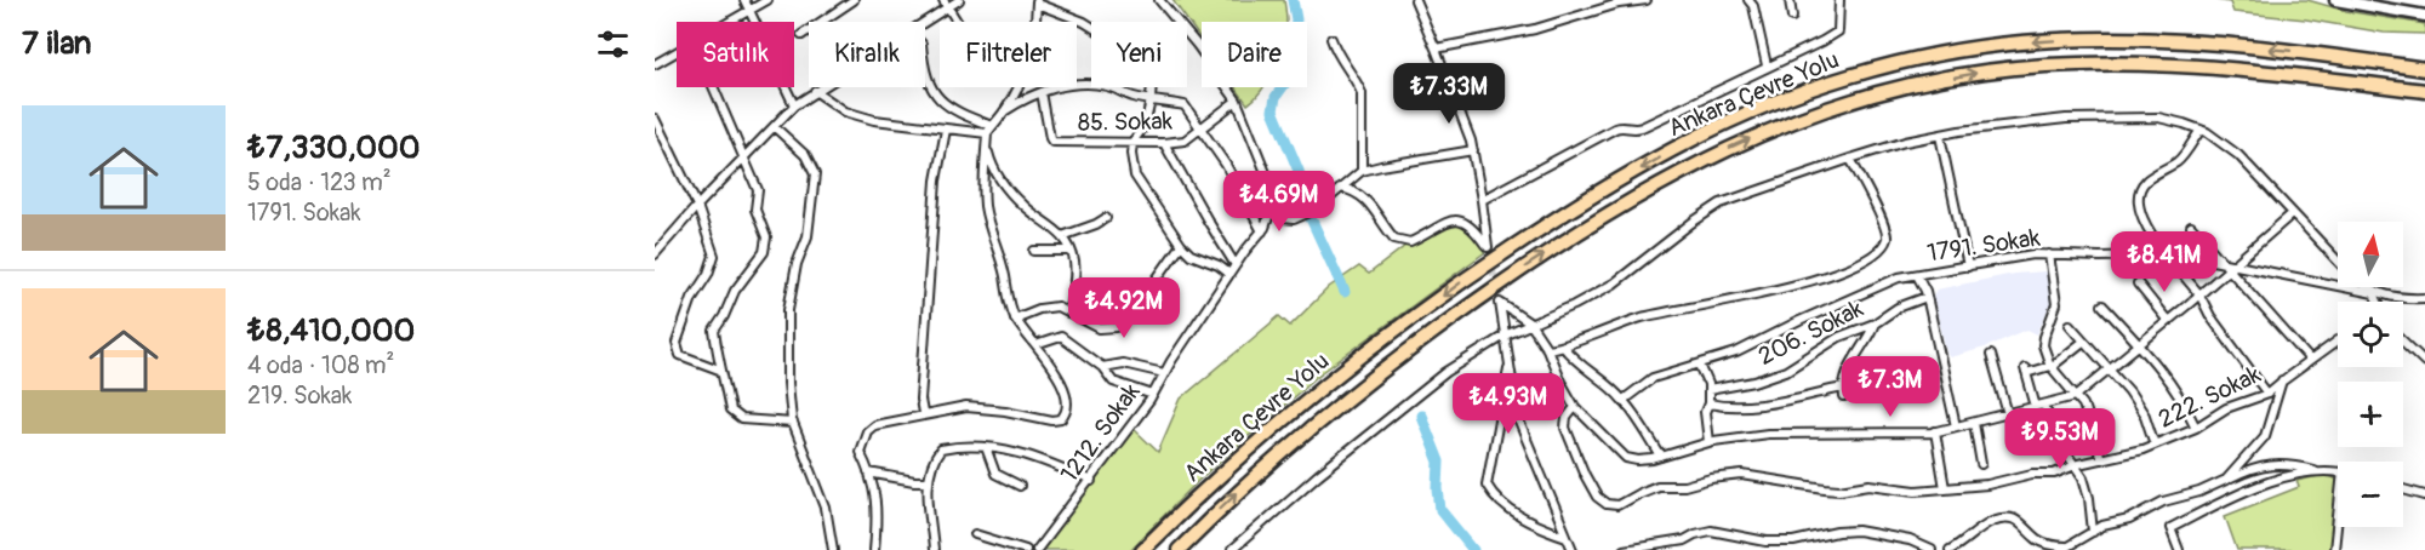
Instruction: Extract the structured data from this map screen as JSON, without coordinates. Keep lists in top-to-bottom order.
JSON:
{
  "streets": {
    "highway": ["Ankara Çevre Yolu"],
    "street": [
      "85. Sokak",
      "1791. Sokak",
      "206. Sokak",
      "222. Sokak",
      "1212. Sokak"
    ]
  },
  "north": "top",
  "page": {
    "heading": "7 ilan",
    "chip": [
      "Satılık",
      "Kiralık",
      "Filtreler",
      "Yeni",
      "Daire"
    ],
    "price": [
      "₺7.33M",
      "₺4.69M",
      "₺8.41M",
      "₺4.92M",
      "₺7.3M",
      "₺4.93M",
      "₺9.53M"
    ],
    "list": [
      {
        "name": "₺7,330,000",
        "note": "5 oda · 123 m² · 1791. Sokak"
      },
      {
        "name": "₺8,410,000",
        "note": "4 oda · 108 m² · 219. Sokak"
      }
    ],
    "map_buttons": ["+", "−"]
  }
}
